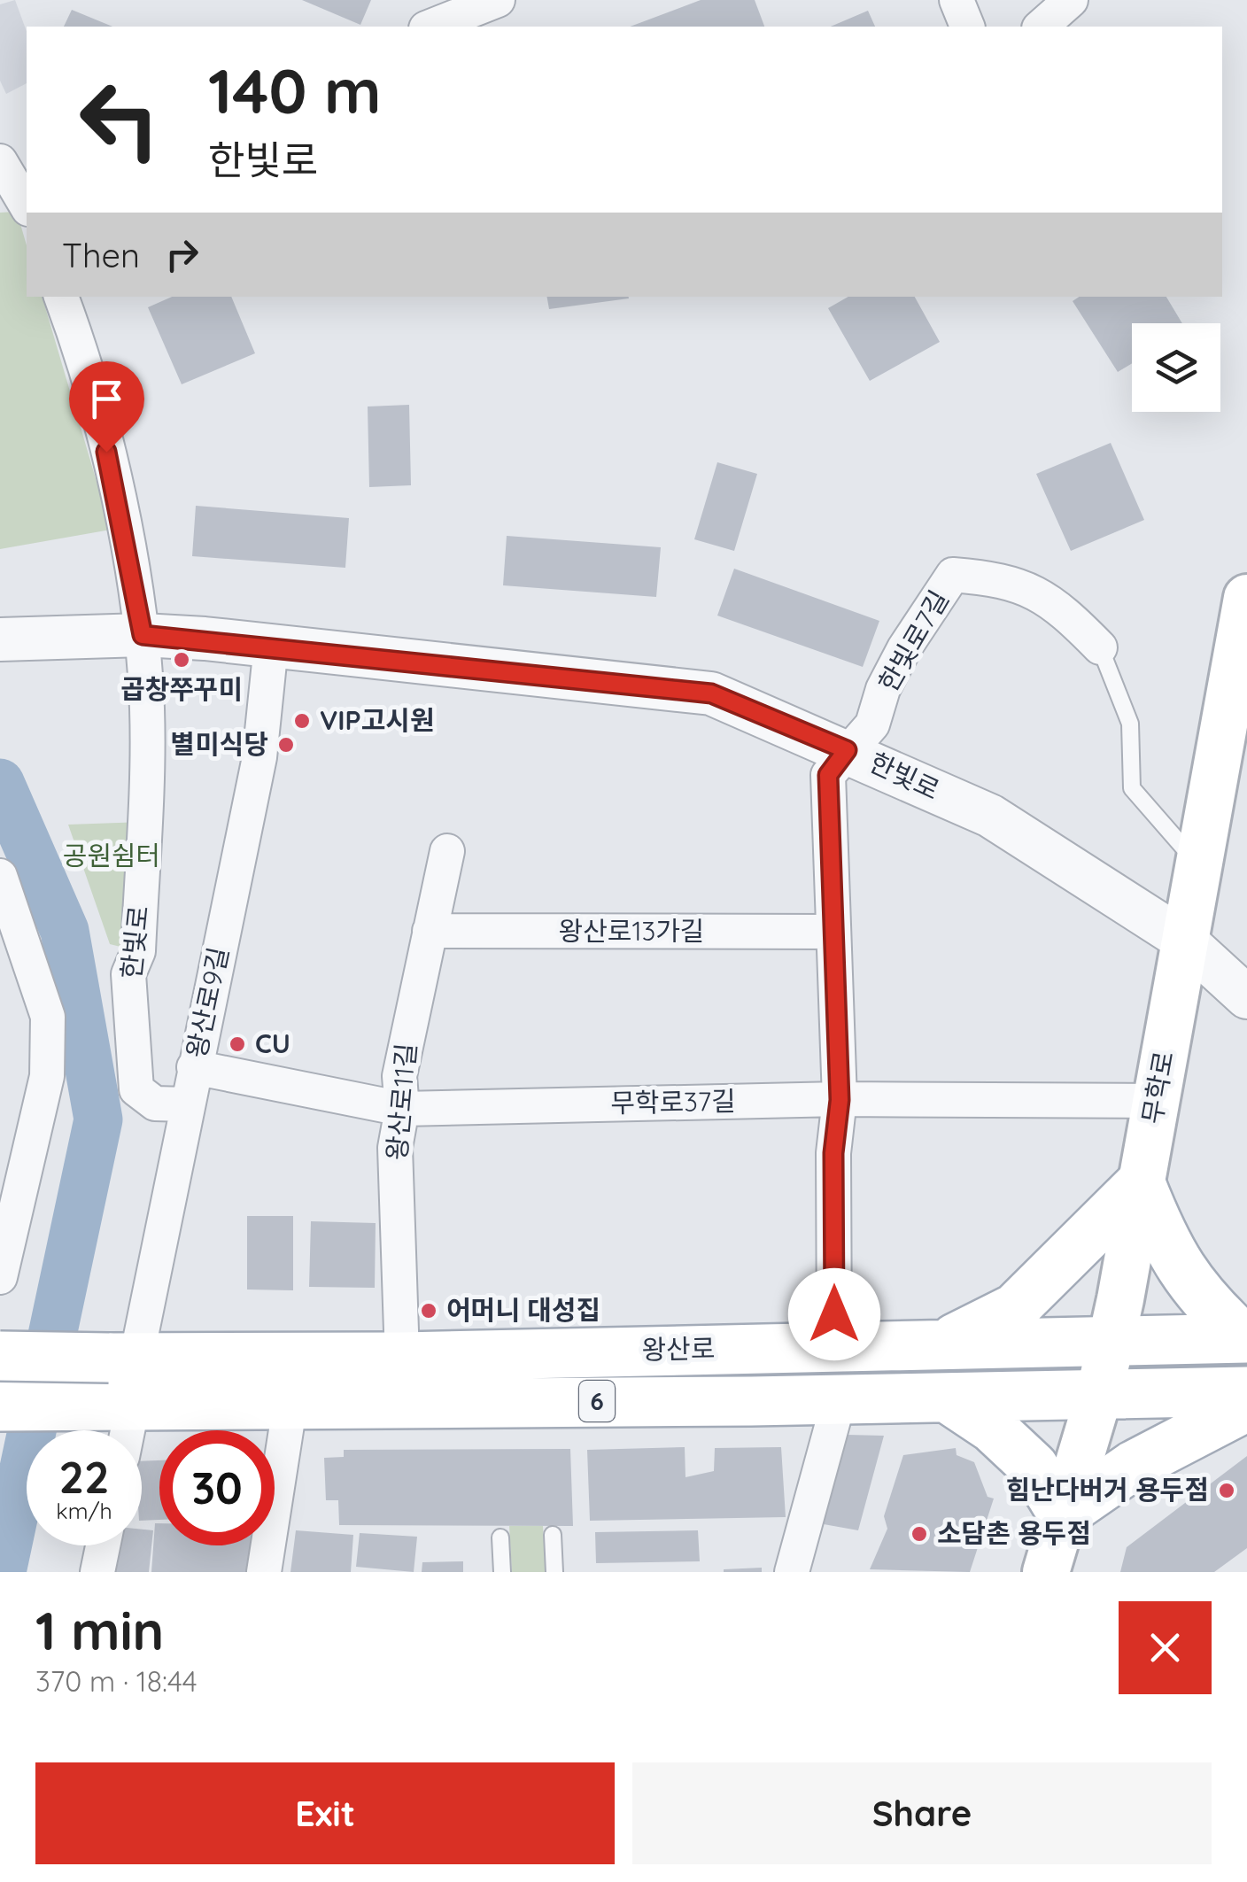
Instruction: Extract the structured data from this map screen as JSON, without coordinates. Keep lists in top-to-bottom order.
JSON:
{
  "streets": {
    "main road": ["무학로", "왕산로", "6"],
    "street": [
      "한빛로7길",
      "한빛로",
      "왕산로13가길",
      "왕산로9길",
      "왕산로11길",
      "무학로37길"
    ]
  },
  "crossings": [
    ["한빛로7길", "한빛로"],
    ["한빛로7길", "왕산로13가길"],
    ["한빛로7길", "무학로37길"],
    ["한빛로7길", "왕산로"],
    ["한빛로", "왕산로9길"],
    ["한빛로", "무학로"],
    ["왕산로13가길", "왕산로11길"],
    ["왕산로9길", "무학로37길"],
    ["왕산로9길", "왕산로"],
    ["왕산로9길", "6"],
    ["무학로", "무학로37길"],
    ["무학로", "왕산로"],
    ["왕산로11길", "무학로37길"],
    ["왕산로11길", "왕산로"],
    ["왕산로", "6"]
  ],
  "parks": ["공원쉼터"],
  "places": [
    "곱창쭈꾸미",
    "VIP고시원",
    "별미식당",
    "CU",
    "어머니 대성집",
    "힘난다버거 용두점",
    "소담촌 용두점"
  ],
  "page": {
    "turn": ["140 m", "한빛로"],
    "then": "Then",
    "speed": "22 km/h",
    "limit": "30",
    "heading": ["1 min", "370 m · 18:44"],
    "buttons": ["Exit", "Share"]
  }
}
